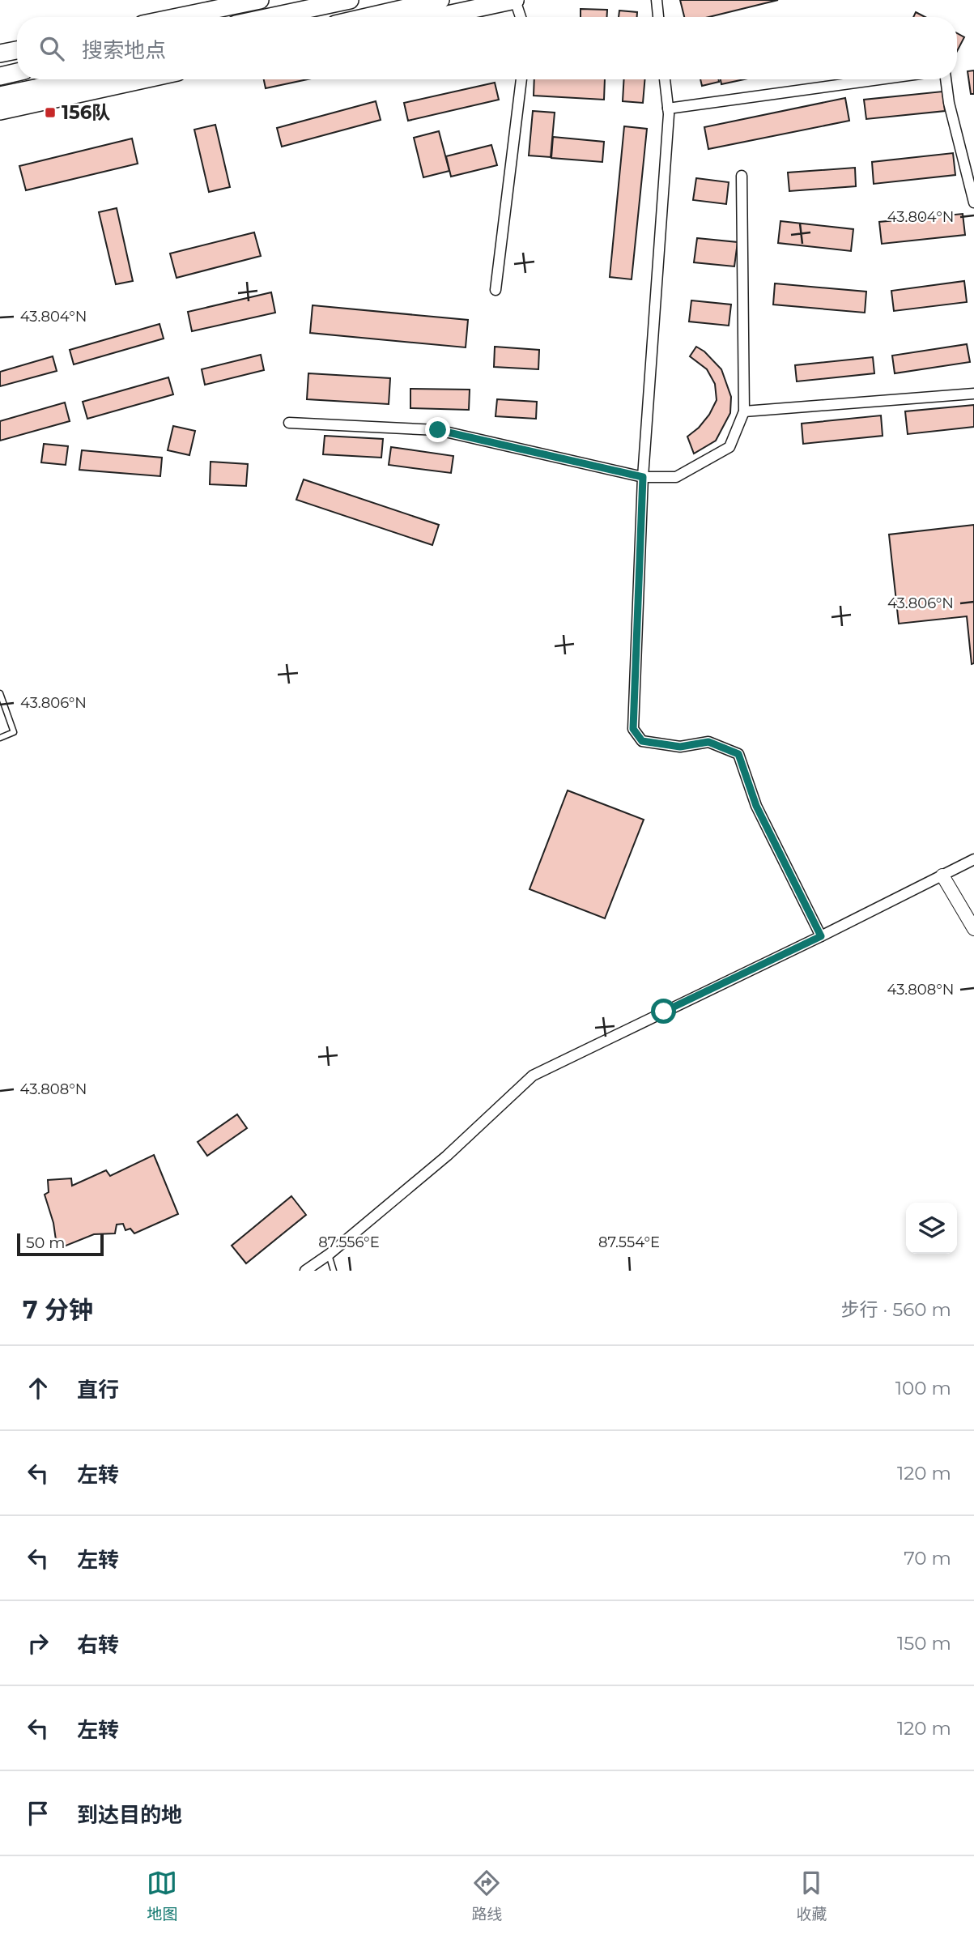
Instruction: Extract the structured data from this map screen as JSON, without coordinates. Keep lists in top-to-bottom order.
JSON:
{
  "places": {
    "transit": ["156队"]
  },
  "scale_bar": "50 m",
  "page": {
    "search": "搜索地点",
    "scale": "50 m",
    "heading": ["7 分钟", "步行 · 560 m"],
    "list": [
      ["直行", "100 m"],
      ["左转", "120 m"],
      ["左转", "70 m"],
      ["右转", "150 m"],
      ["左转", "120 m"],
      "到达目的地"
    ],
    "nav": ["地图", "路线", "收藏"]
  },
  "coordinates": [
    "43.804°N",
    "43.806°N",
    "43.808°N",
    "87.556°E",
    "87.554°E"
  ]
}
